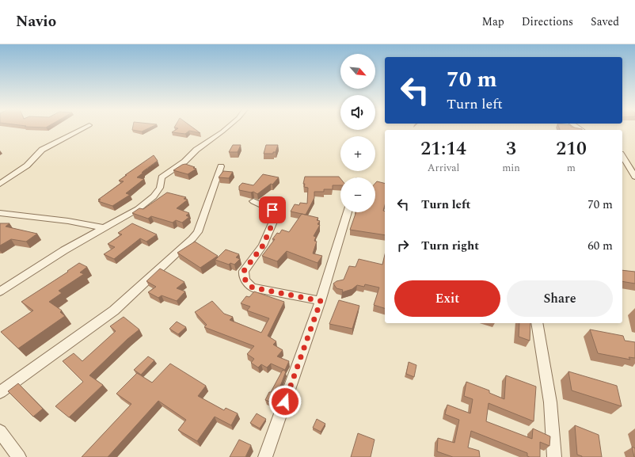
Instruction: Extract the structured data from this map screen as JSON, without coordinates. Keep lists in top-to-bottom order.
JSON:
{
  "north": "bottom right",
  "page": {
    "header": "Navio",
    "nav": ["Map", "Directions", "Saved"],
    "map_buttons": ["+", "−"],
    "turn": ["70 m", "Turn left"],
    "eta": [
      "21:14",
      "Arrival",
      "3",
      "min",
      "210",
      "m"
    ],
    "list": [
      {
        "name": "Turn left",
        "value": "70 m"
      },
      {
        "name": "Turn right",
        "value": "60 m"
      }
    ],
    "buttons": ["Exit", "Share"]
  }
}
